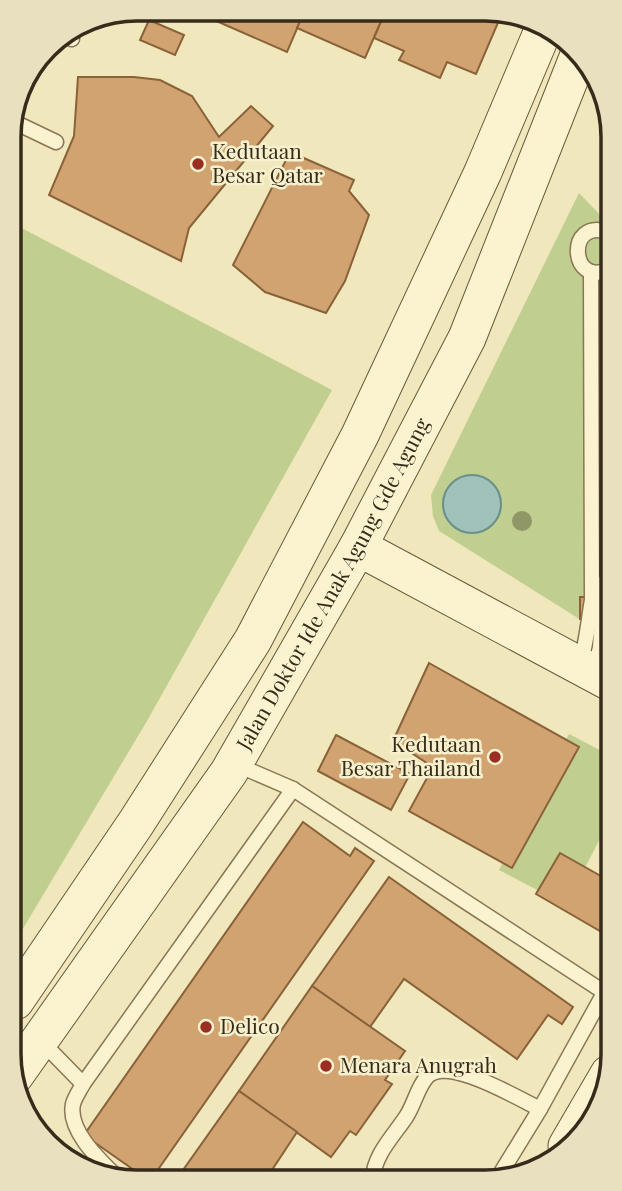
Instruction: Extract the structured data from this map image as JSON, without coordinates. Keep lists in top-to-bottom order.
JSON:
{
  "streets": {
    "main road": ["Jalan Doktor Ide Anak Agung Gde Agung"]
  },
  "places": [
    "Kedutaan Besar Qatar",
    "Kedutaan Besar Thailand",
    "Delico",
    "Menara Anugrah"
  ]
}
